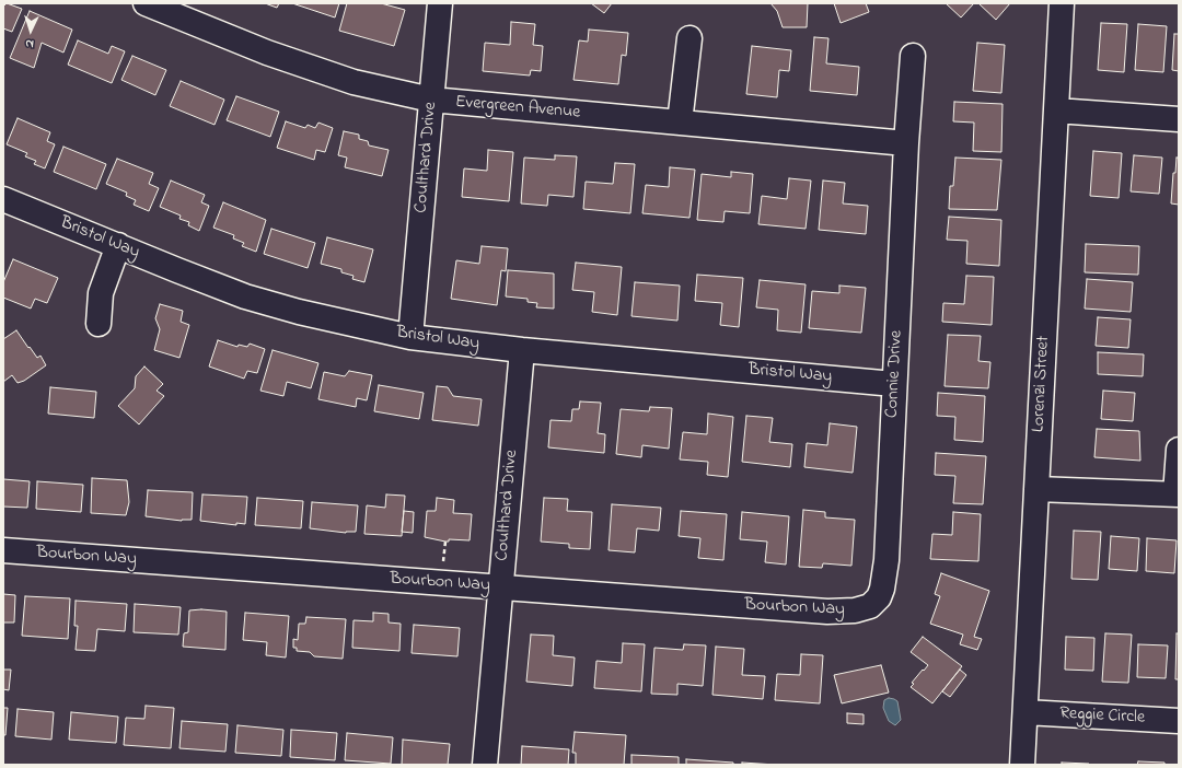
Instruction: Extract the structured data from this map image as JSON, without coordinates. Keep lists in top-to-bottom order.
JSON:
{
  "streets": {
    "street": [
      "Evergreen Avenue",
      "Coulthard Drive",
      "Bristol Way",
      "Connie Drive",
      "Lorenzi Street",
      "Bourbon Way",
      "Reggie Circle"
    ]
  },
  "crossings": [
    ["Evergreen Avenue", "Coulthard Drive"],
    ["Evergreen Avenue", "Connie Drive"],
    ["Coulthard Drive", "Bristol Way"],
    ["Coulthard Drive", "Bourbon Way"],
    ["Bristol Way", "Connie Drive"],
    ["Connie Drive", "Bourbon Way"],
    ["Lorenzi Street", "Reggie Circle"]
  ],
  "north": "bottom"
}
